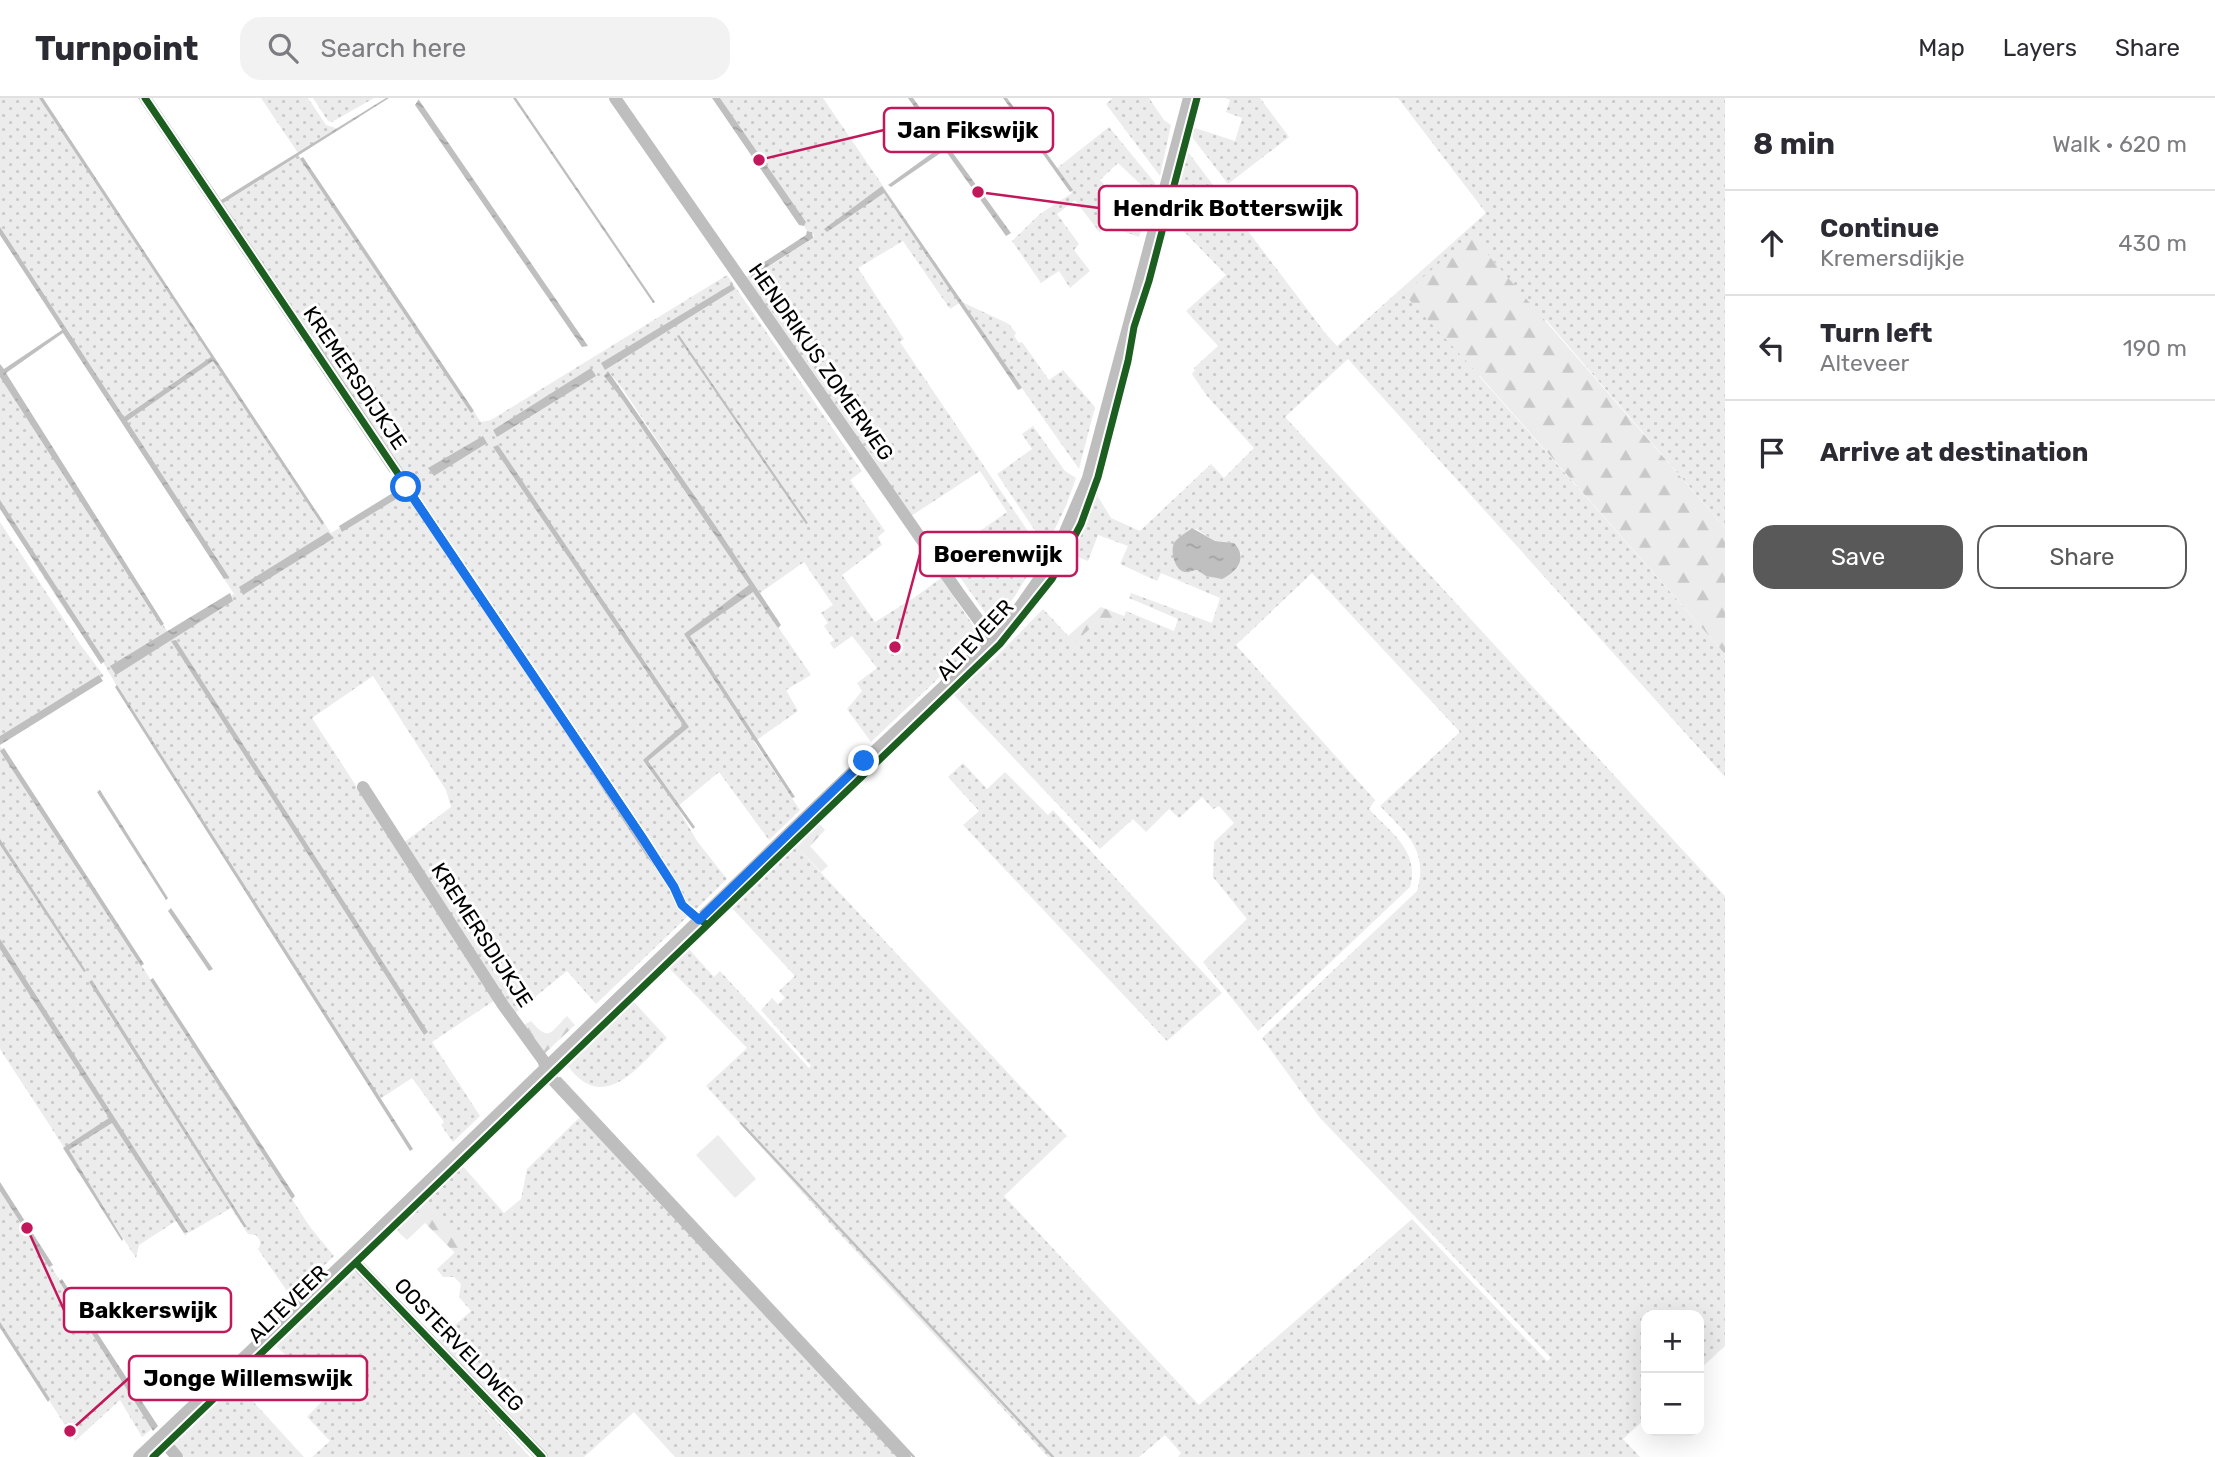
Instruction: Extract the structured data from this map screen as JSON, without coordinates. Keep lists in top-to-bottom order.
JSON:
{
  "streets": {
    "street": [
      "HENDRIKUS ZOMERWEG",
      "KREMERSDIJKJE",
      "ALTEVEER",
      "OOSTERVELDWEG"
    ]
  },
  "crossings": [
    ["HENDRIKUS ZOMERWEG", "ALTEVEER"],
    ["KREMERSDIJKJE", "ALTEVEER"],
    ["ALTEVEER", "OOSTERVELDWEG"]
  ],
  "places": [
    "Jan Fikswijk",
    "Hendrik Botterswijk",
    "Boerenwijk",
    "Bakkerswijk",
    "Jonge Willemswijk"
  ],
  "page": {
    "header": "Turnpoint",
    "search": "Search here",
    "nav": ["Map", "Layers", "Share"],
    "heading": ["8 min", "Walk · 620 m"],
    "list": [
      ["Continue", "Kremersdijkje", "430 m"],
      ["Turn left", "Alteveer", "190 m"],
      "Arrive at destination"
    ],
    "buttons": ["Save", "Share"],
    "map_buttons": ["+", "−"]
  }
}
